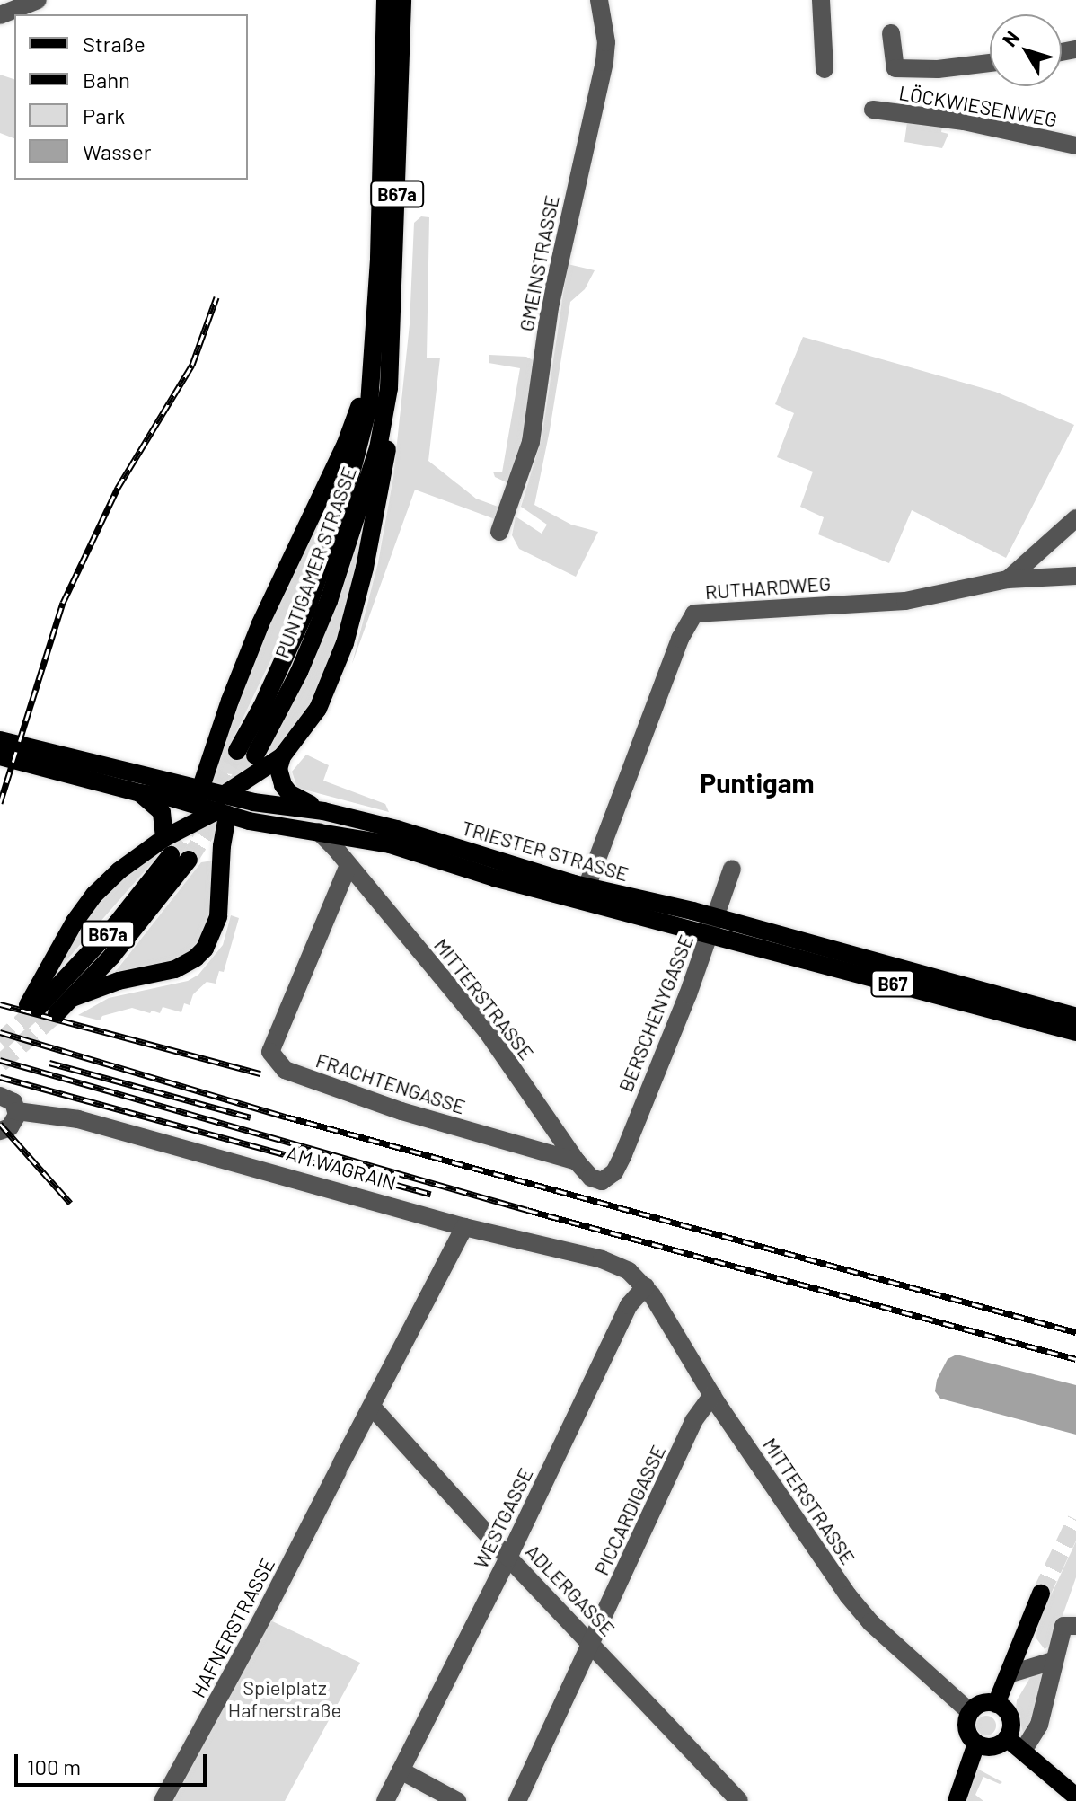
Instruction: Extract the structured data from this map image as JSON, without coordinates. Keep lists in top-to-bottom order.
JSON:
{
  "streets": {
    "main road": [
      "B67a",
      "PUNTIGAMER STRASSE",
      "TRIESTER STRASSE",
      "B67"
    ],
    "street": [
      "LÖCKWIESENWEG",
      "GMEINSTRASSE",
      "RUTHARDWEG",
      "MITTERSTRASSE",
      "BERSCHENYGASSE",
      "FRACHTENGASSE",
      "AM WAGRAIN",
      "PICCARDIGASSE",
      "WESTGASSE",
      "ADLERGASSE",
      "HAFNERSTRASSE"
    ]
  },
  "crossings": [
    ["RUTHARDWEG", "TRIESTER STRASSE"],
    ["TRIESTER STRASSE", "MITTERSTRASSE"],
    ["TRIESTER STRASSE", "BERSCHENYGASSE"],
    ["MITTERSTRASSE", "BERSCHENYGASSE"],
    ["MITTERSTRASSE", "FRACHTENGASSE"],
    ["MITTERSTRASSE", "AM WAGRAIN"],
    ["MITTERSTRASSE", "PICCARDIGASSE"],
    ["MITTERSTRASSE", "WESTGASSE"],
    ["AM WAGRAIN", "WESTGASSE"],
    ["AM WAGRAIN", "HAFNERSTRASSE"],
    ["PICCARDIGASSE", "ADLERGASSE"],
    ["WESTGASSE", "ADLERGASSE"],
    ["ADLERGASSE", "HAFNERSTRASSE"]
  ],
  "districts": ["Puntigam"],
  "parks": ["Spielplatz Hafnerstraße"],
  "legend": [
    "Straße",
    "Bahn",
    "Park",
    "Wasser"
  ],
  "scale_bar": "100 m",
  "north": "top left"
}
